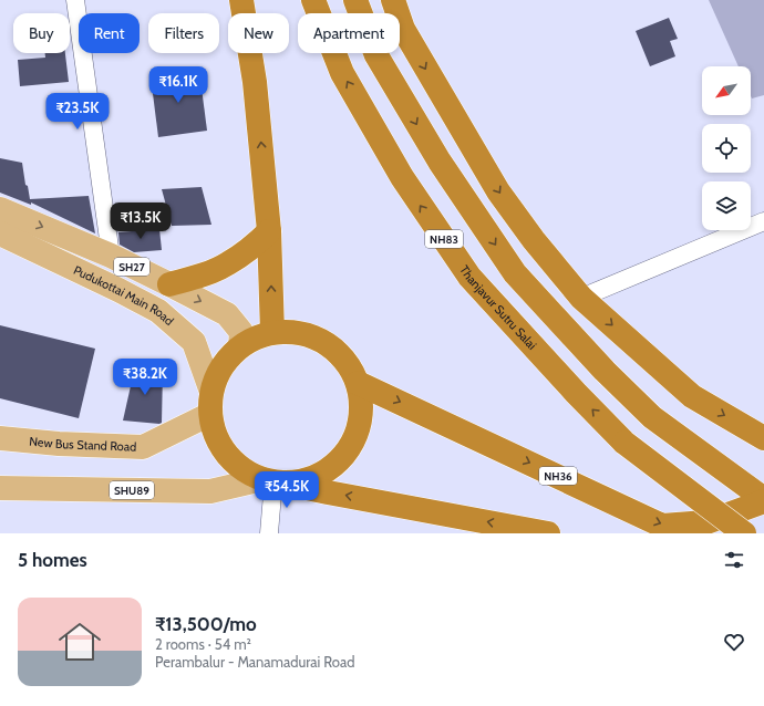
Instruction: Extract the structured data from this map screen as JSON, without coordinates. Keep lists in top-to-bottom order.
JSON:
{
  "streets": {
    "highway": ["NH83", "Thanjavur Sutru Salai", "NH36"],
    "main road": [
      "SH27",
      "Pudukottai Main Road",
      "New Bus Stand Road",
      "SHU89"
    ]
  },
  "crossings": [
    ["SH27", "Pudukottai Main Road"],
    ["SH27", "New Bus Stand Road"],
    ["SH27", "NH36"],
    ["SH27", "SHU89"],
    ["Pudukottai Main Road", "New Bus Stand Road"],
    ["Pudukottai Main Road", "NH36"],
    ["Pudukottai Main Road", "SHU89"],
    ["New Bus Stand Road", "NH36"],
    ["New Bus Stand Road", "SHU89"],
    ["NH36", "SHU89"]
  ],
  "north": "bottom left",
  "page": {
    "chip": [
      "Buy",
      "Rent",
      "Filters",
      "New",
      "Apartment"
    ],
    "price": [
      "₹16.1K",
      "₹23.5K",
      "₹13.5K",
      "₹38.2K",
      "₹54.5K"
    ],
    "heading": "5 homes",
    "list": [
      {
        "name": "₹13,500/mo",
        "note": "2 rooms · 54 m² · Perambalur - Manamadurai Road"
      }
    ]
  }
}
